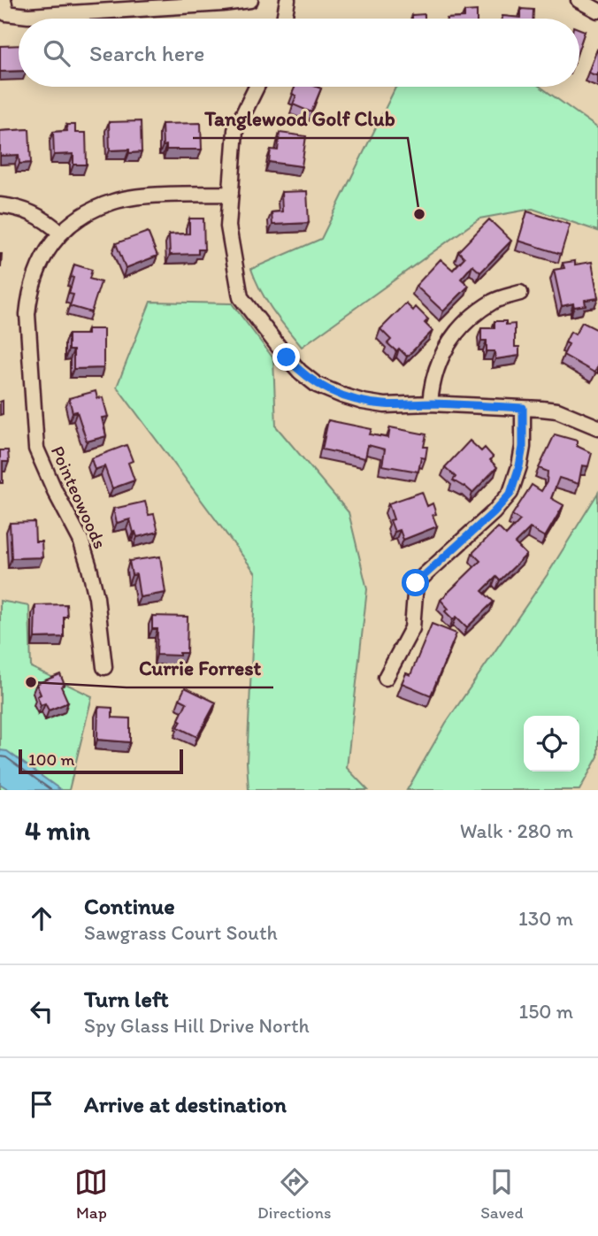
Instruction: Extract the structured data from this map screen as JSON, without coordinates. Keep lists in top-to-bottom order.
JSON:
{
  "streets": {
    "street": ["Pointeowoods"]
  },
  "places": ["Tanglewood Golf Club", "Currie Forrest"],
  "scale_bar": "100 m",
  "page": {
    "search": "Search here",
    "scale": "100 m",
    "heading": ["4 min", "Walk · 280 m"],
    "list": [
      ["Continue", "Sawgrass Court South", "130 m"],
      ["Turn left", "Spy Glass Hill Drive North", "150 m"],
      "Arrive at destination"
    ],
    "nav": ["Map", "Directions", "Saved"]
  }
}
